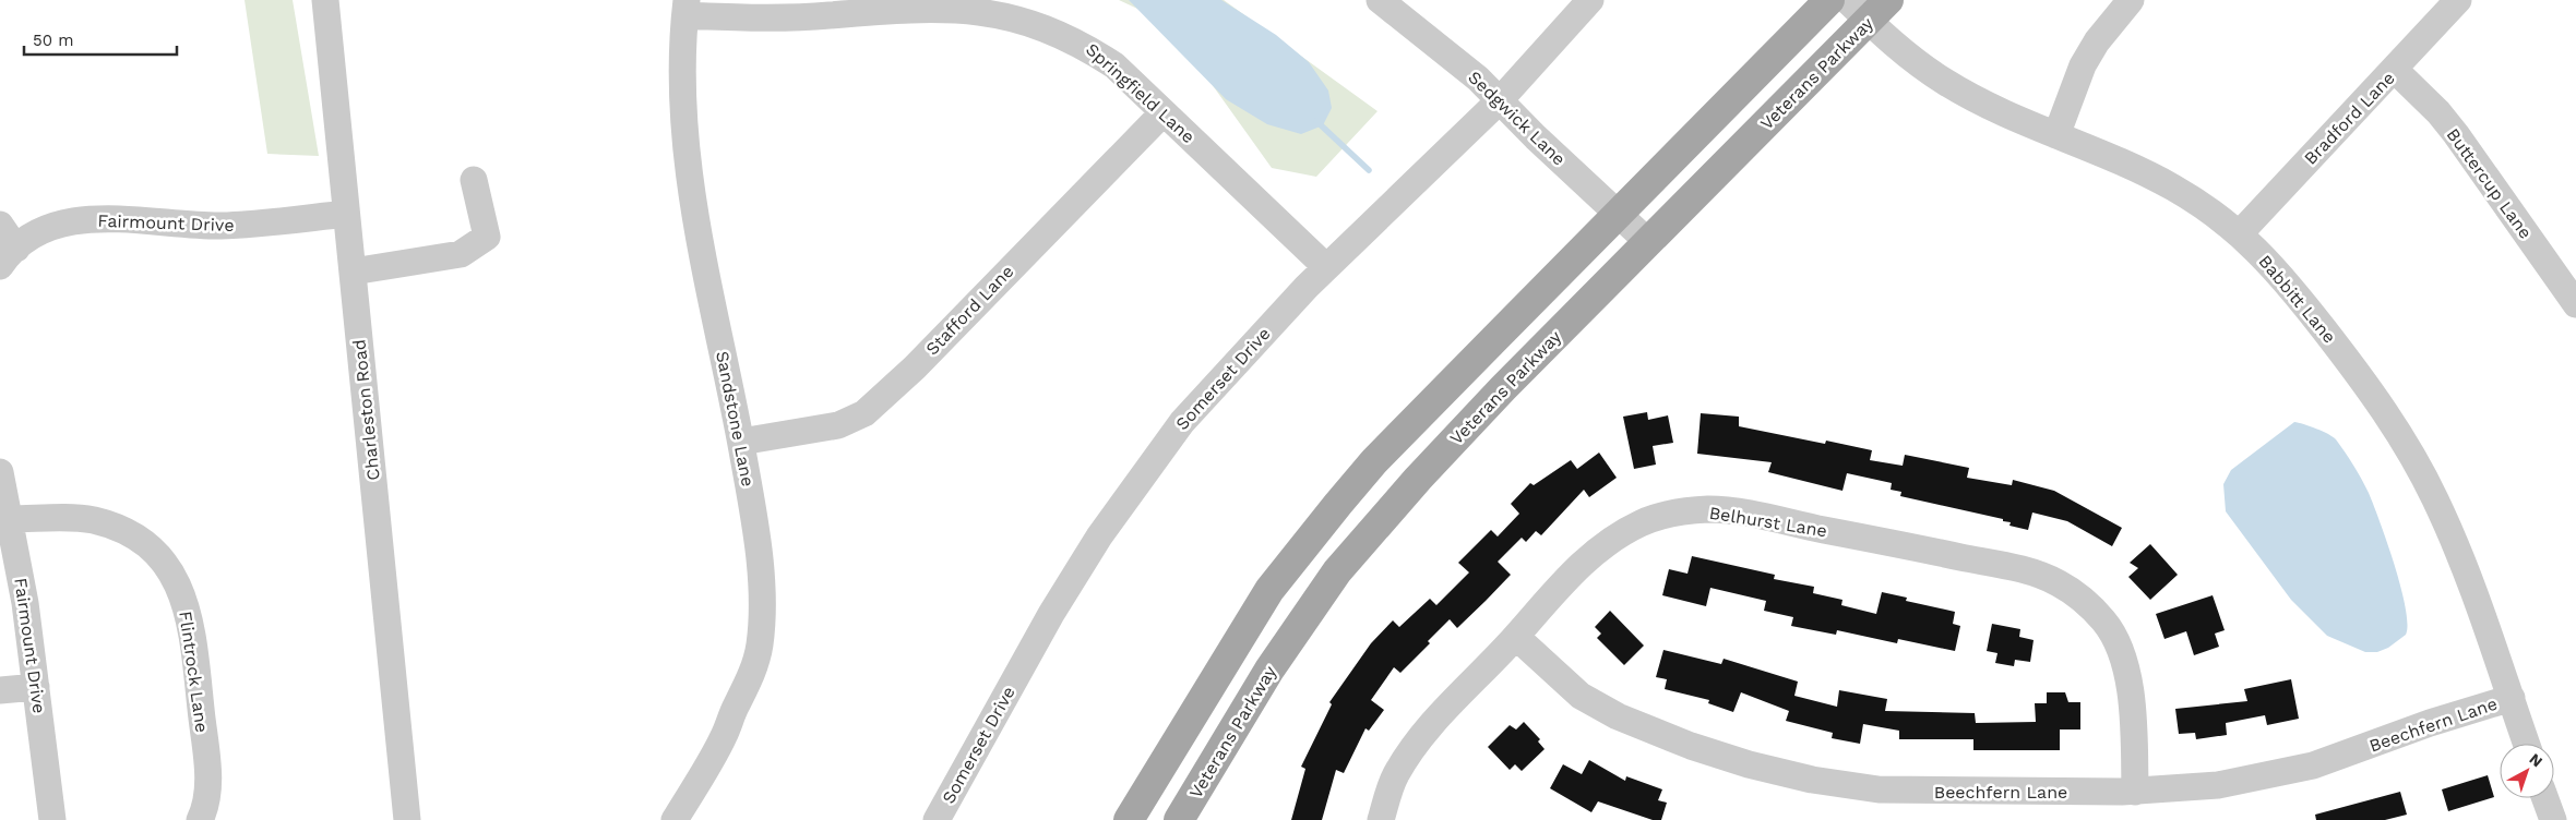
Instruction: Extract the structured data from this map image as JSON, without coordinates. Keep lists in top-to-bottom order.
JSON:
{
  "streets": {
    "main road": ["Veterans Parkway"],
    "street": [
      "Springfield Lane",
      "Sedgwick Lane",
      "Bradford Lane",
      "Buttercup Lane",
      "Fairmount Drive",
      "Babbitt Lane",
      "Stafford Lane",
      "Somerset Drive",
      "Charleston Road",
      "Sandstone Lane",
      "Belhurst Lane",
      "Flintrock Lane",
      "Beechfern Lane"
    ]
  },
  "crossings": [
    ["Veterans Parkway", "Sedgwick Lane"],
    ["Veterans Parkway", "Babbitt Lane"],
    ["Springfield Lane", "Stafford Lane"],
    ["Springfield Lane", "Somerset Drive"],
    ["Springfield Lane", "Sandstone Lane"],
    ["Sedgwick Lane", "Somerset Drive"],
    ["Bradford Lane", "Buttercup Lane"],
    ["Bradford Lane", "Babbitt Lane"],
    ["Fairmount Drive", "Charleston Road"],
    ["Fairmount Drive", "Flintrock Lane"],
    ["Babbitt Lane", "Beechfern Lane"],
    ["Stafford Lane", "Sandstone Lane"],
    ["Belhurst Lane", "Beechfern Lane"]
  ],
  "scale_bar": "50 m",
  "north": "top right"
}
